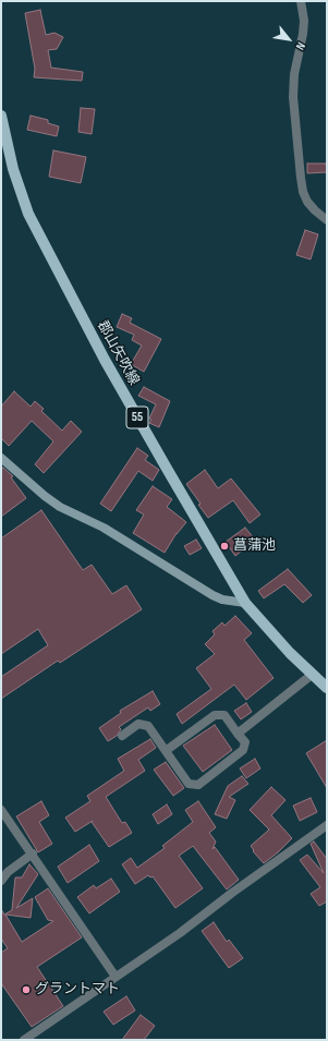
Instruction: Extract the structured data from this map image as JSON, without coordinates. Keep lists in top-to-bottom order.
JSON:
{
  "streets": {
    "main road": ["郡山矢吹線", "55"]
  },
  "places": ["菖蒲池", "グラントマト"],
  "north": "bottom right"
}
